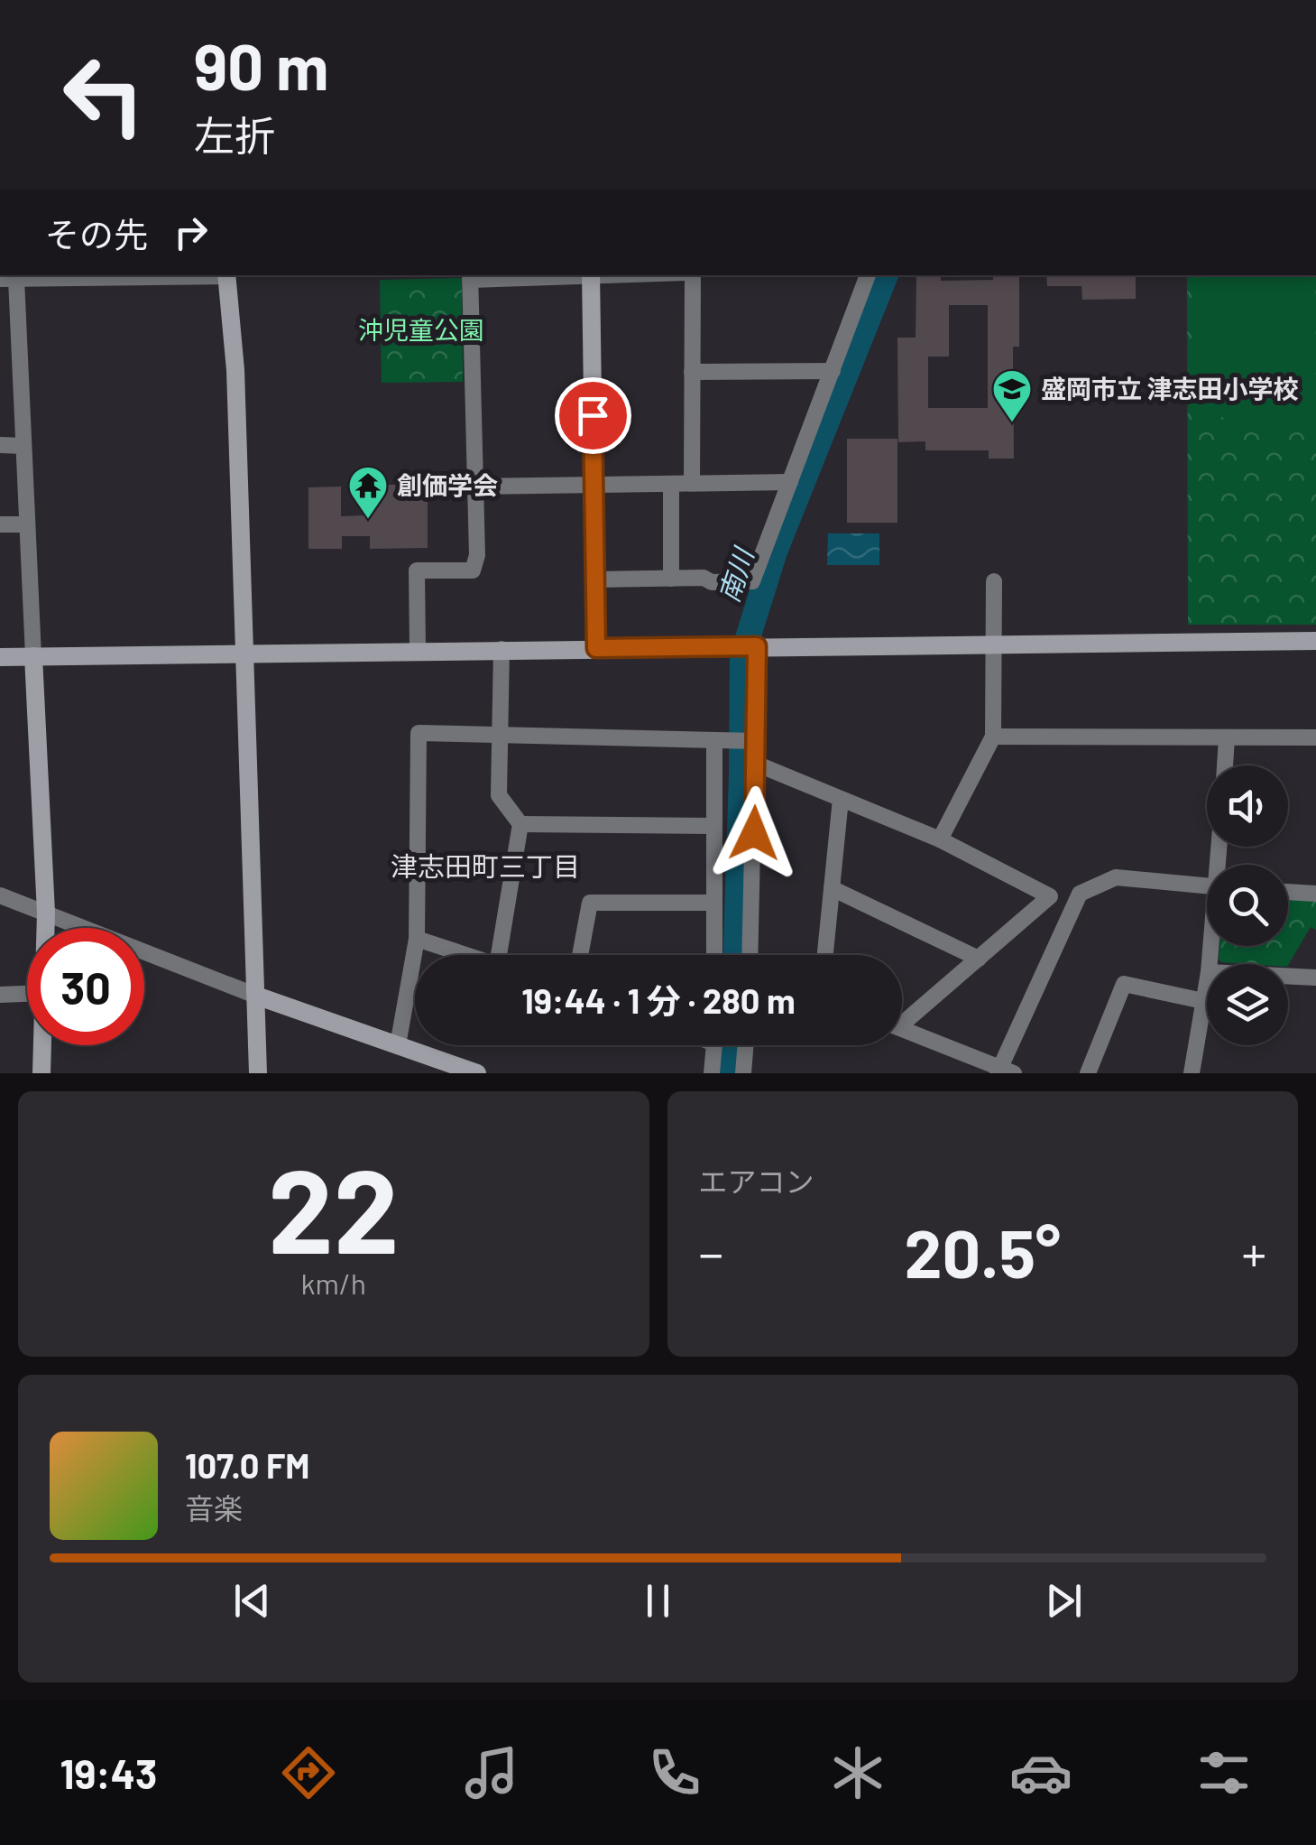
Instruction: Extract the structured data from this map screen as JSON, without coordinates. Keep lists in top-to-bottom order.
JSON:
{
  "districts": ["津志田町三丁目"],
  "water": ["南川"],
  "parks": ["沖児童公園"],
  "places": {
    "school or university": ["盛岡市立 津志田小学校"],
    "temple": ["創価学会"]
  },
  "page": {
    "turn": ["90 m", "左折"],
    "then": "その先",
    "limit": "30",
    "trip": "19:44 · 1 分 · 280 m",
    "tile": [
      ["22", "km/h"],
      "エアコン"
    ],
    "heat": ["−", "20.5°", "+"],
    "song": ["107.0 FM", "音楽"],
    "tabs": "19:43"
  }
}
